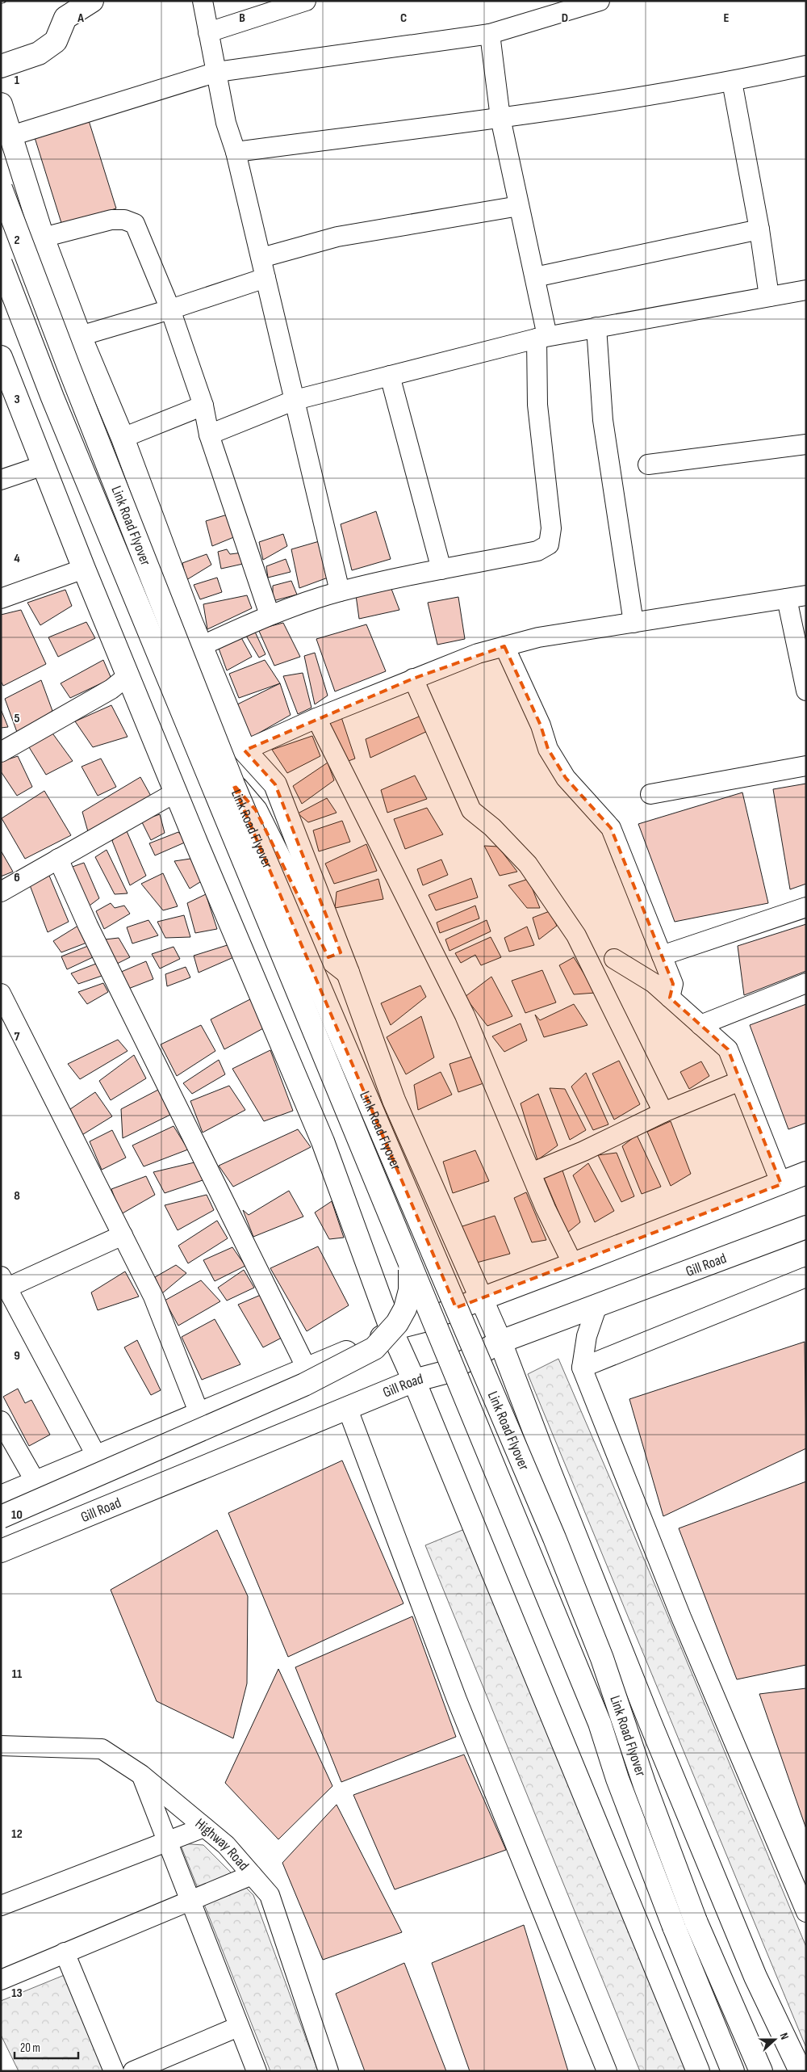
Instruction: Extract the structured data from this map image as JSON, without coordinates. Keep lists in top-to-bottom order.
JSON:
{
  "streets": {
    "main road": ["Link Road Flyover", "Gill Road"],
    "street": ["Highway Road"]
  },
  "scale_bar": "20 m",
  "north": "right",
  "grid": {
    "columns": [
      "A",
      "B",
      "C",
      "D",
      "E"
    ],
    "rows": [
      "1",
      "2",
      "3",
      "4",
      "5",
      "6",
      "7",
      "8",
      "9",
      "10",
      "11",
      "12",
      "13"
    ]
  }
}
